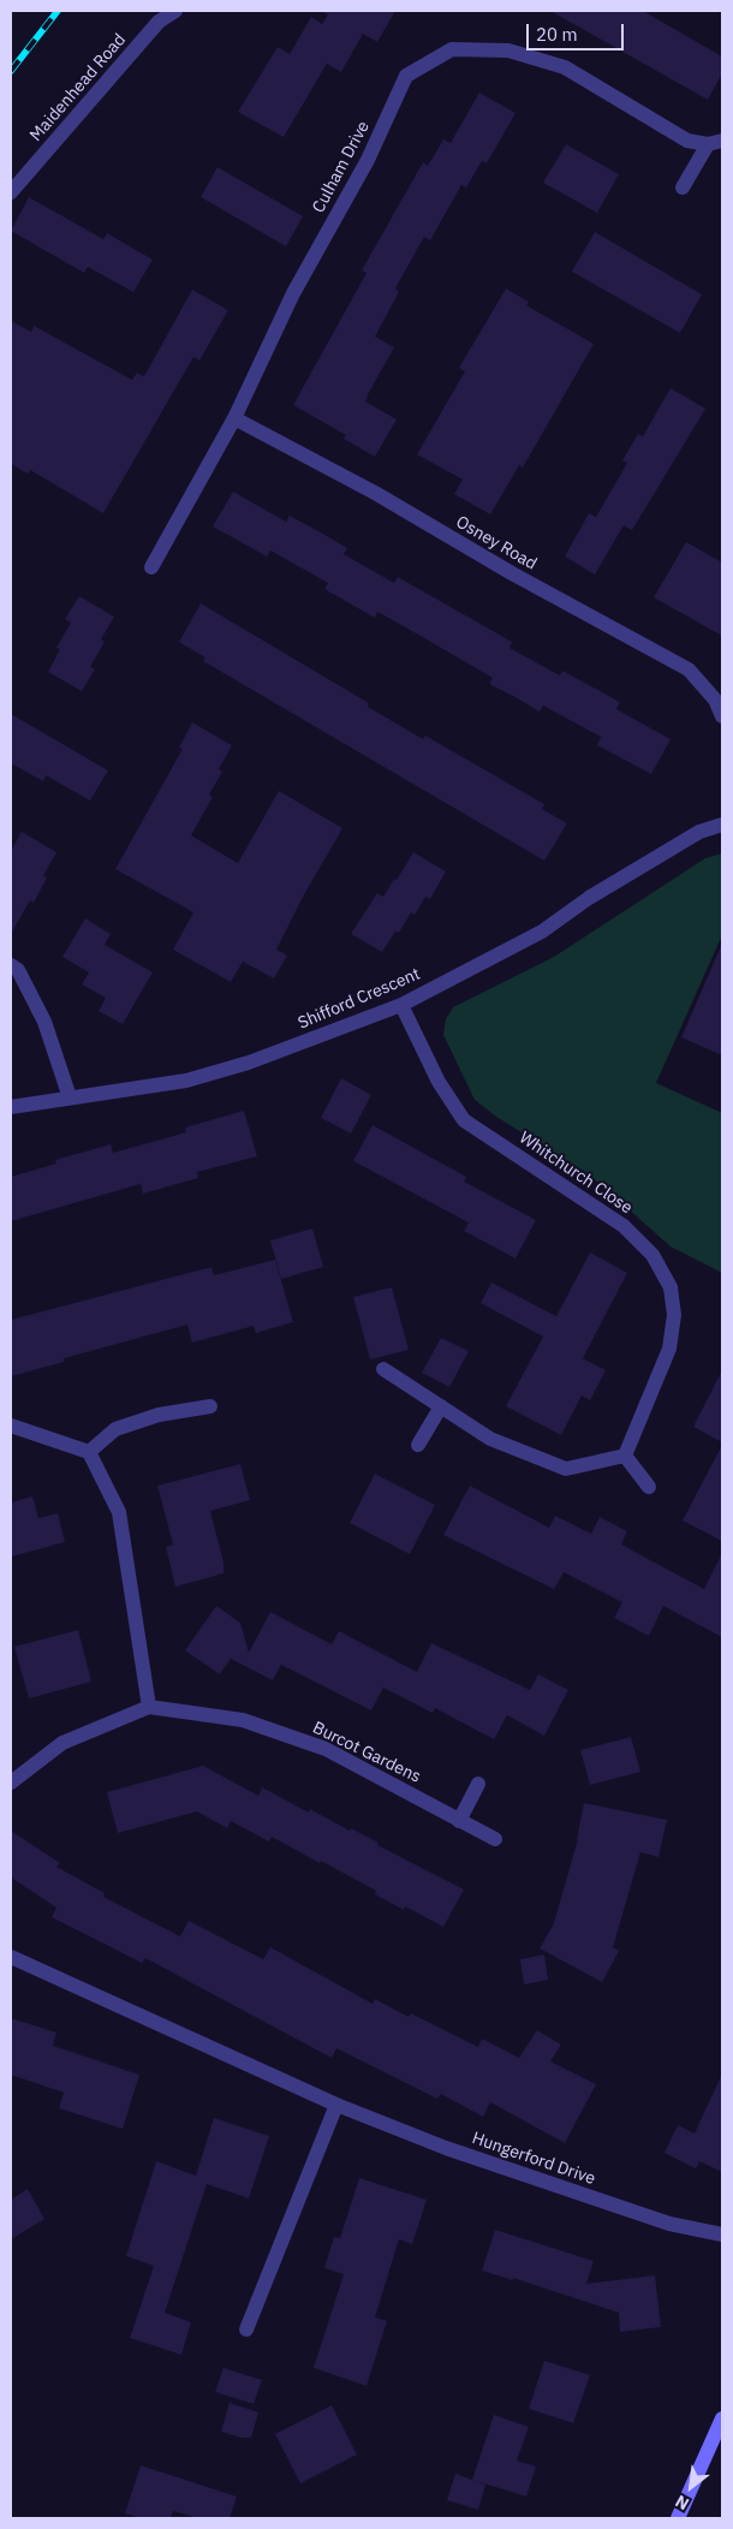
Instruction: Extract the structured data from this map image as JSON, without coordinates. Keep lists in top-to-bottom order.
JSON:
{
  "streets": {
    "street": [
      "Maidenhead Road",
      "Culham Drive",
      "Osney Road",
      "Shifford Crescent",
      "Whitchurch Close",
      "Burcot Gardens",
      "Hungerford Drive"
    ]
  },
  "crossings": [
    ["Culham Drive", "Osney Road"],
    ["Shifford Crescent", "Whitchurch Close"]
  ],
  "scale_bar": "20 m",
  "north": "bottom left"
}
